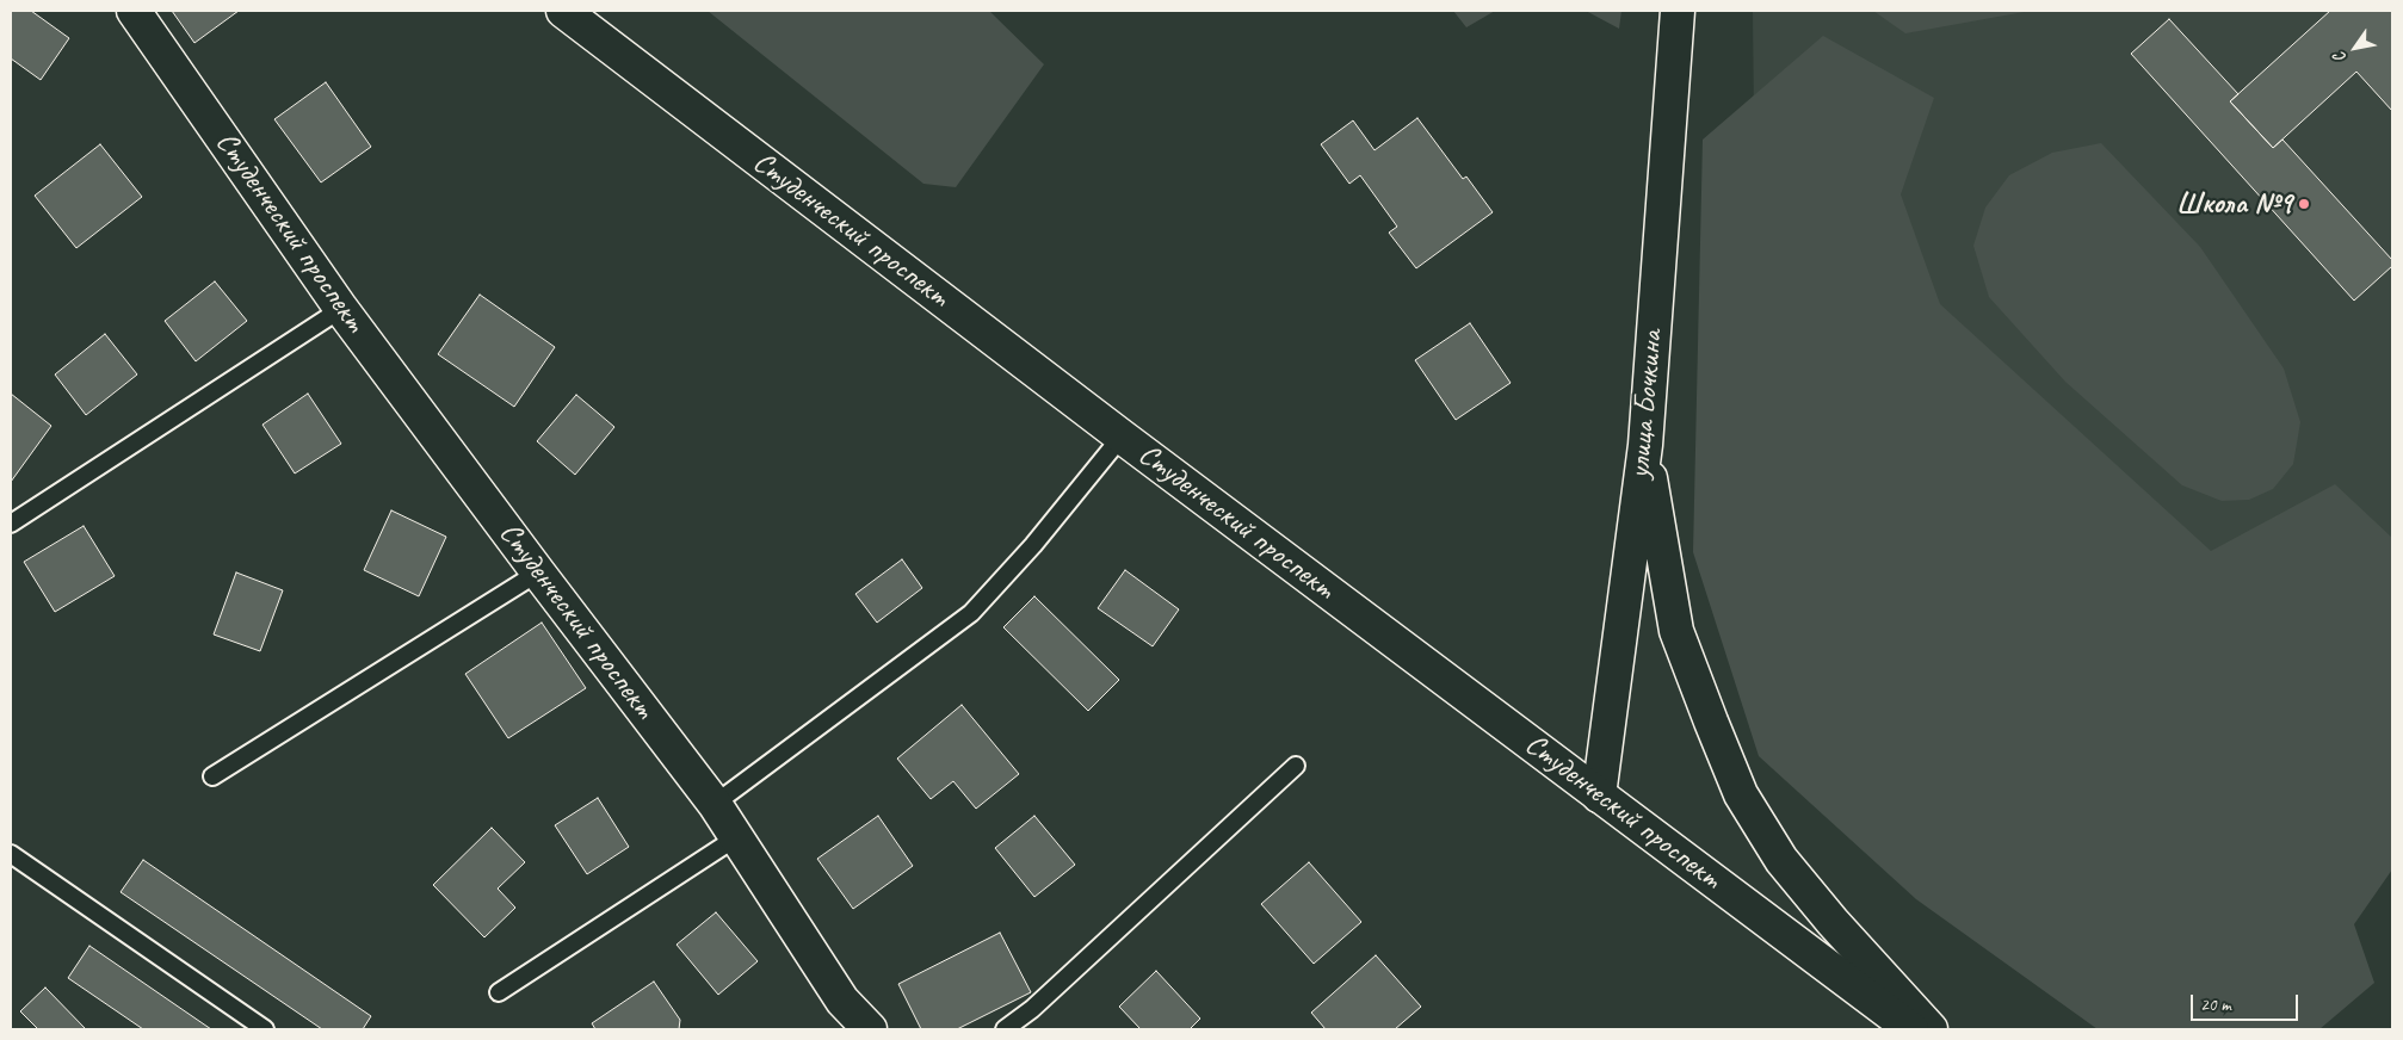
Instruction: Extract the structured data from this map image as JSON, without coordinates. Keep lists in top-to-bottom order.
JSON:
{
  "streets": {
    "main road": ["Студенческий проспект", "улица Бочкина"]
  },
  "crossings": [
    ["Студенческий проспект", "улица Бочкина"]
  ],
  "places": ["Школа №9"],
  "scale_bar": "20 m",
  "north": "bottom left"
}
